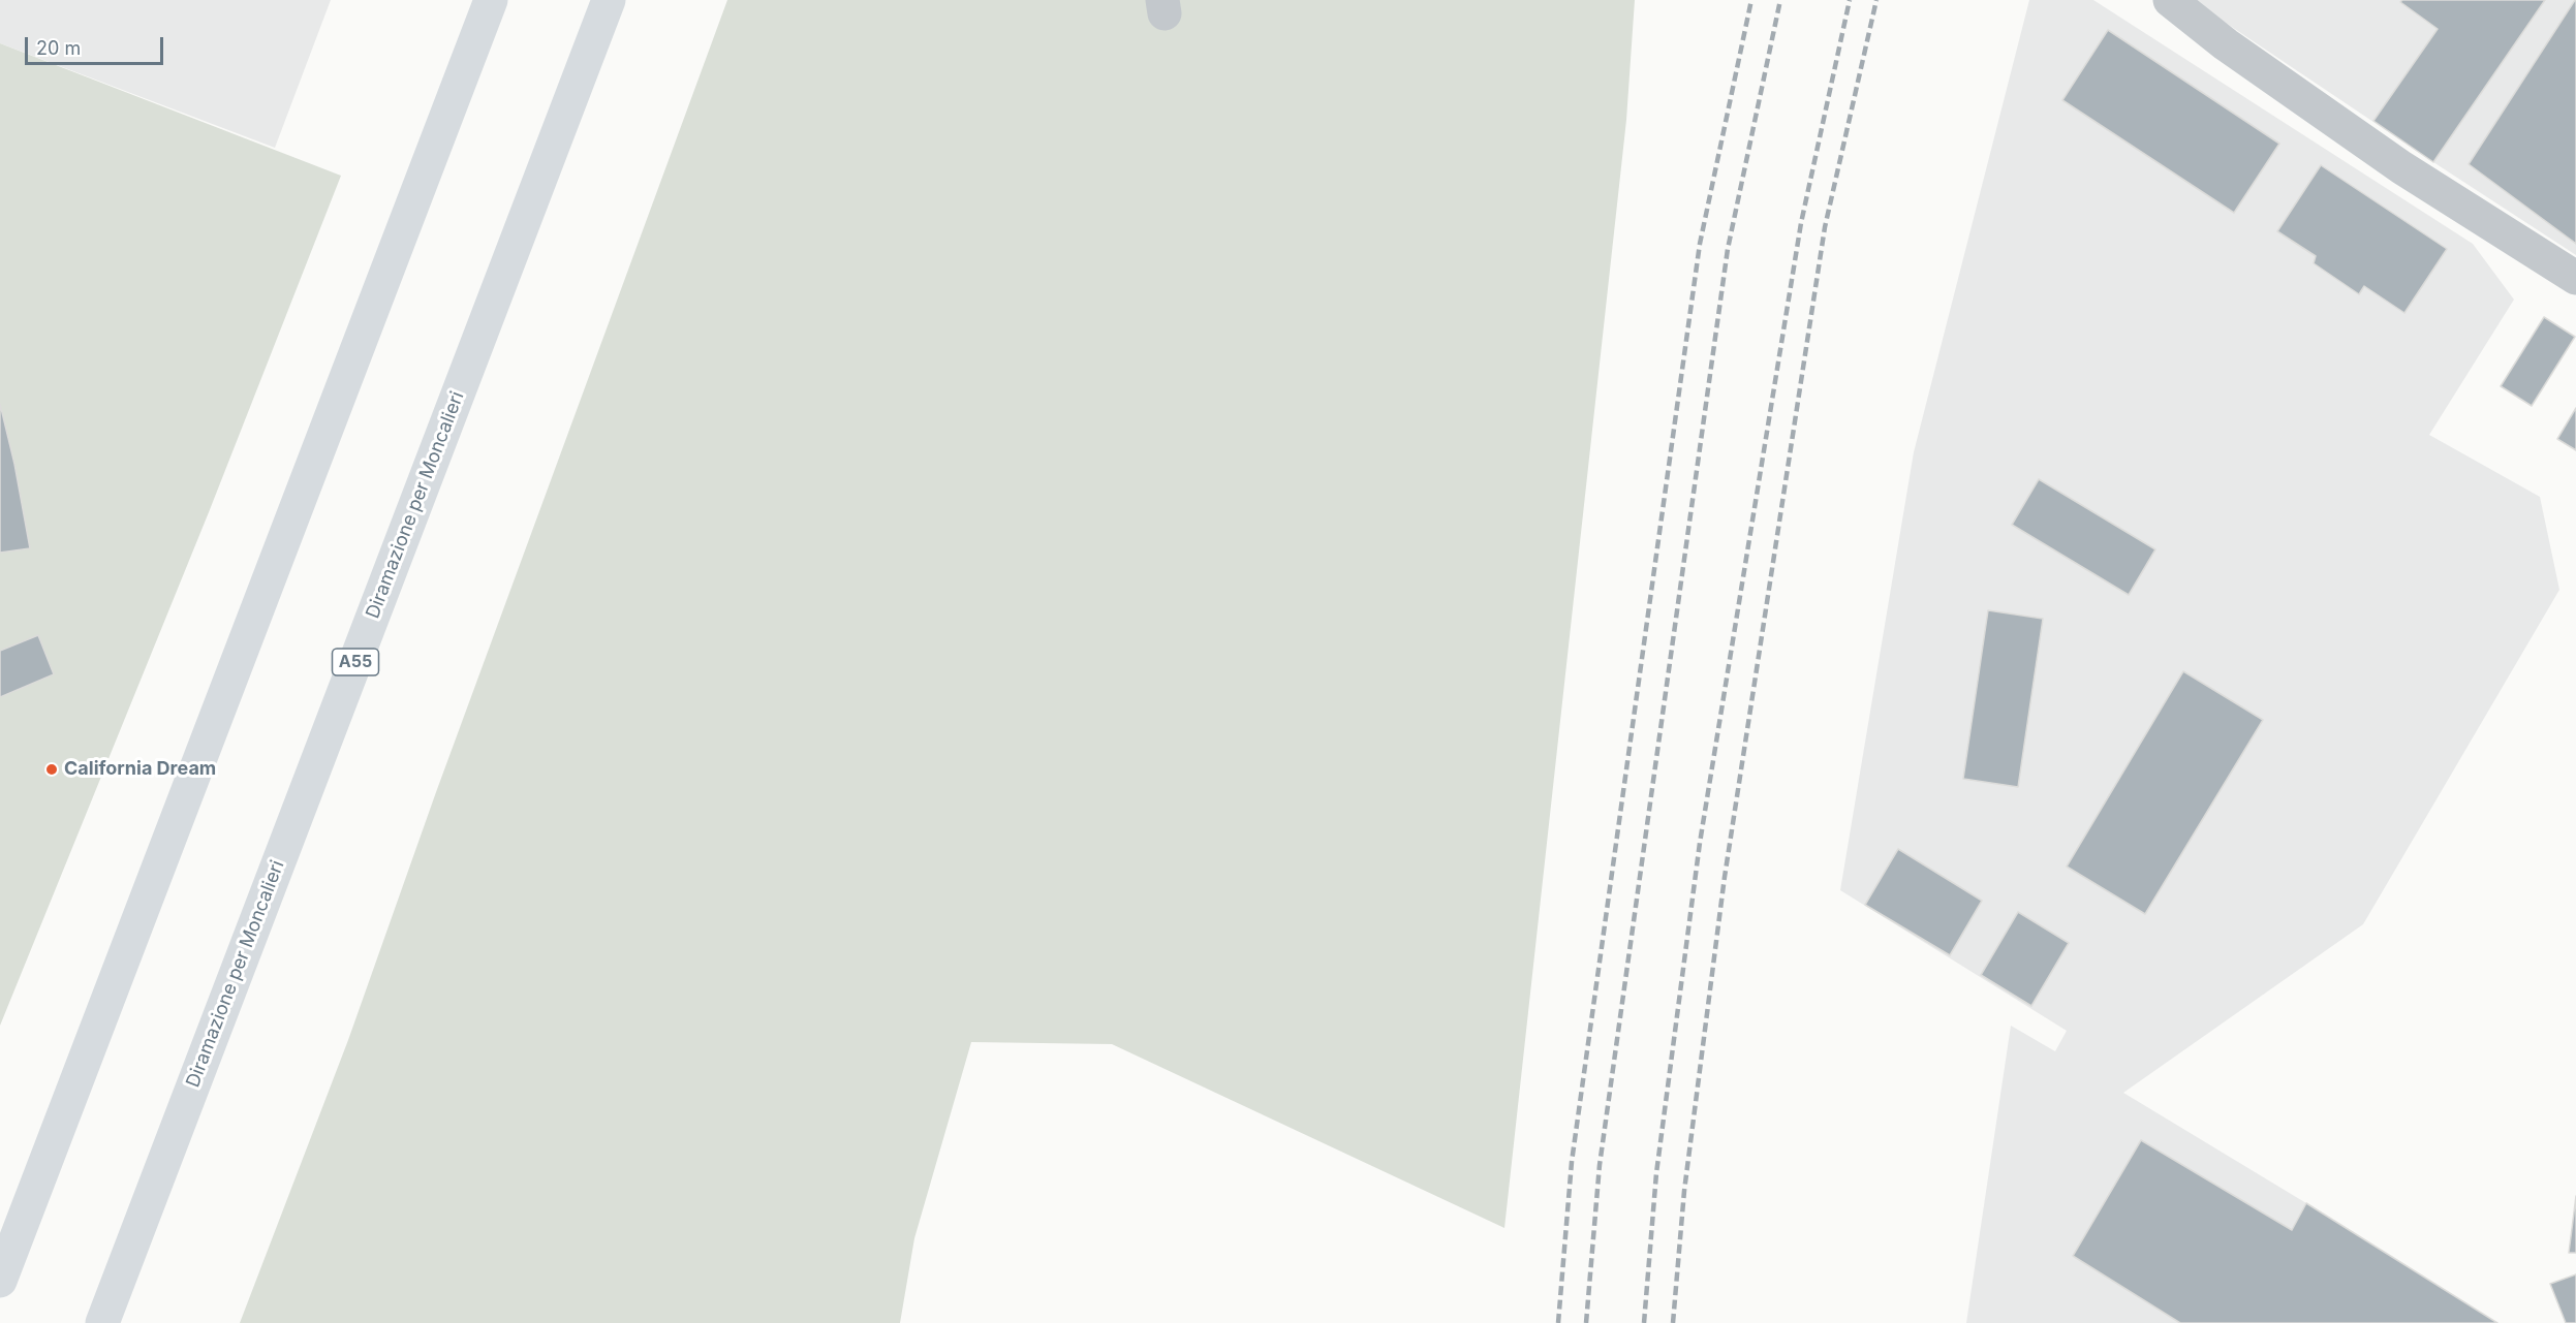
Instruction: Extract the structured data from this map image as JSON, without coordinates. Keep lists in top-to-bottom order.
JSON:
{
  "streets": {
    "highway": ["Diramazione per Moncalieri", "A55"]
  },
  "places": ["California Dream"],
  "scale_bar": "20 m"
}
